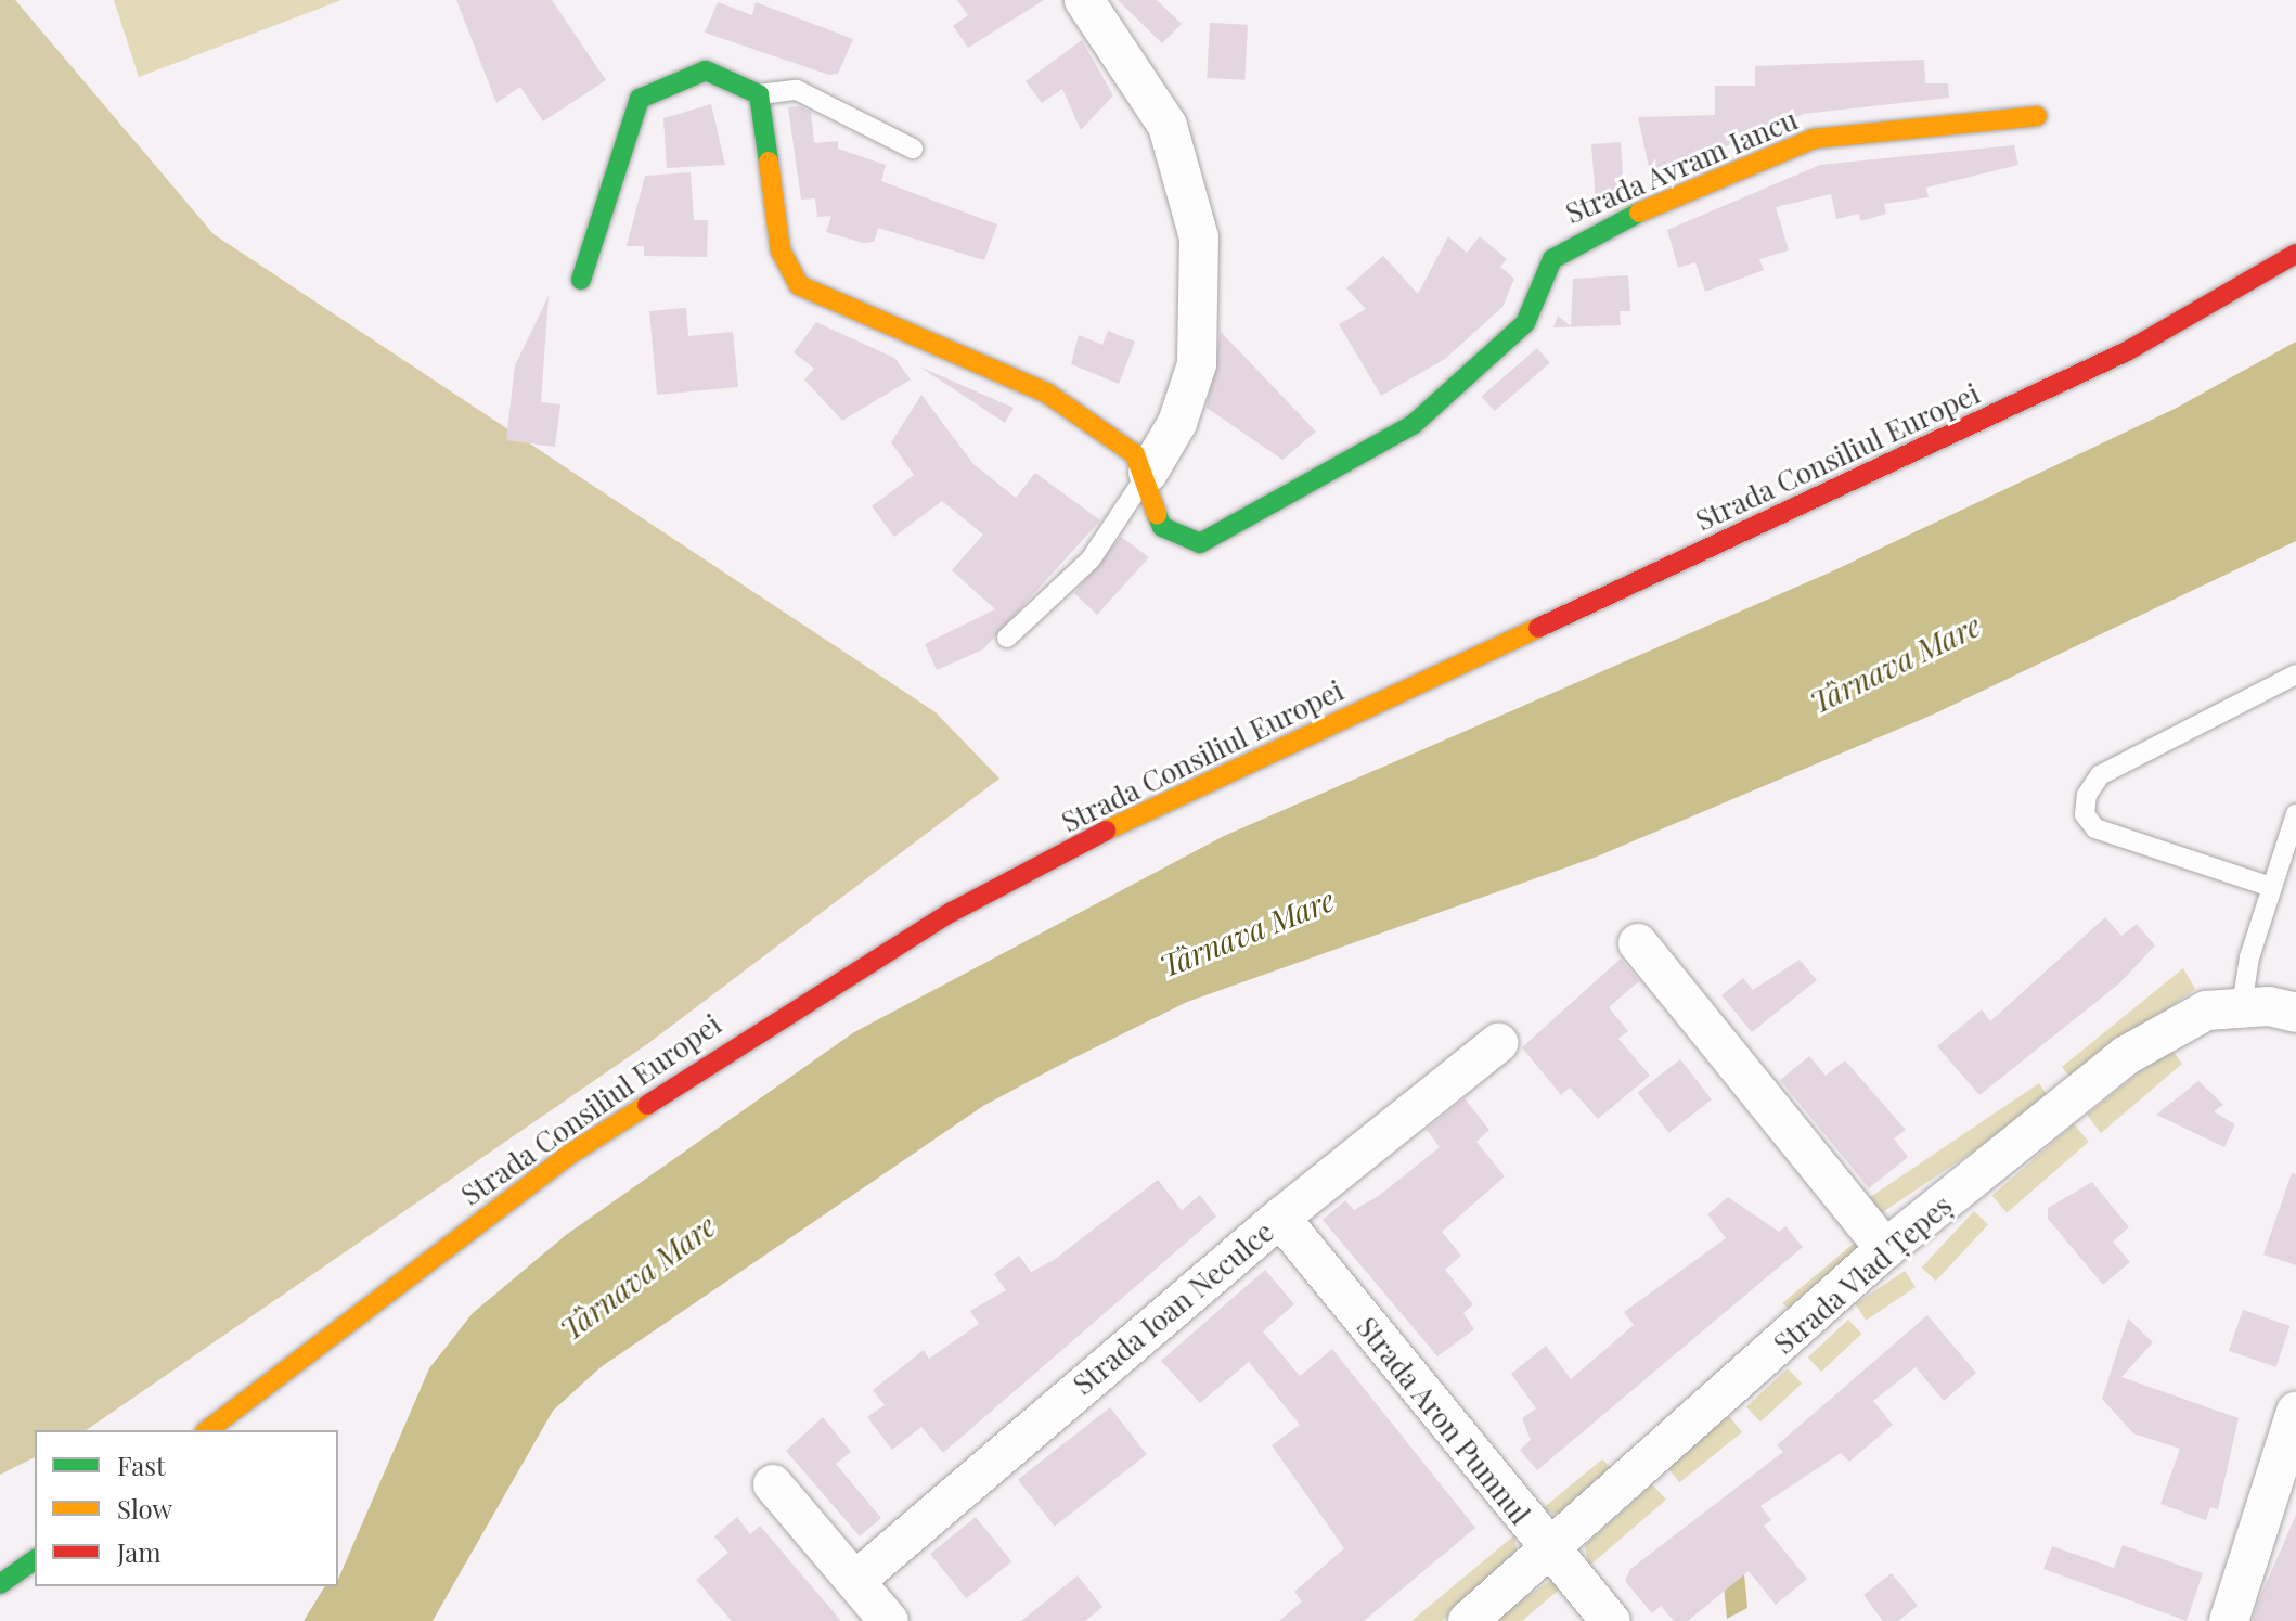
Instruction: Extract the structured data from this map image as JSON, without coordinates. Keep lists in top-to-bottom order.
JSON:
{
  "streets": {
    "main road": ["Strada Avram Iancu", "Strada Consiliul Europei"],
    "street": ["Strada Vlad Țepeș", "Strada Ioan Neculce", "Strada Aron Pumnul"]
  },
  "crossings": [
    ["Strada Vlad Țepeș", "Strada Aron Pumnul"],
    ["Strada Ioan Neculce", "Strada Aron Pumnul"]
  ],
  "water": ["Târnava Mare"],
  "legend": ["Fast", "Slow", "Jam"]
}
